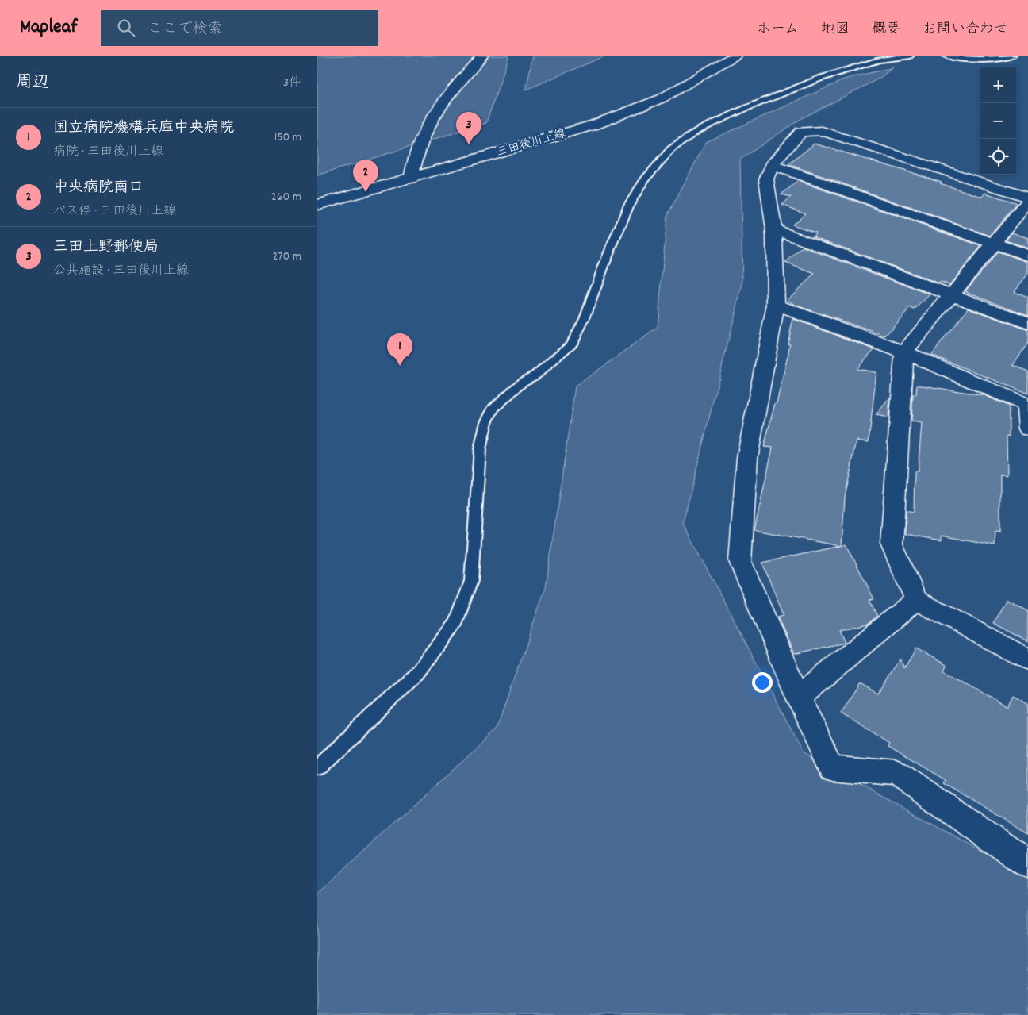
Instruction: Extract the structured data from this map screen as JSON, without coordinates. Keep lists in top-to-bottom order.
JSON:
{
  "streets": {
    "street": ["三田後川上線"]
  },
  "page": {
    "header": "Mapleaf",
    "search": "ここで検索",
    "nav": [
      "ホーム",
      "地図",
      "概要",
      "お問い合わせ"
    ],
    "heading": ["周辺", "3件"],
    "map_buttons": ["+", "−"],
    "list": [
      {
        "mark": "1",
        "name": "国立病院機構兵庫中央病院",
        "note": "病院 · 三田後川上線",
        "value": "150 m"
      },
      {
        "mark": "2",
        "name": "中央病院南口",
        "note": "バス停 · 三田後川上線",
        "value": "260 m"
      },
      {
        "mark": "3",
        "name": "三田上野郵便局",
        "note": "公共施設 · 三田後川上線",
        "value": "270 m"
      }
    ],
    "pins": ["3", "2", "1"]
  }
}
